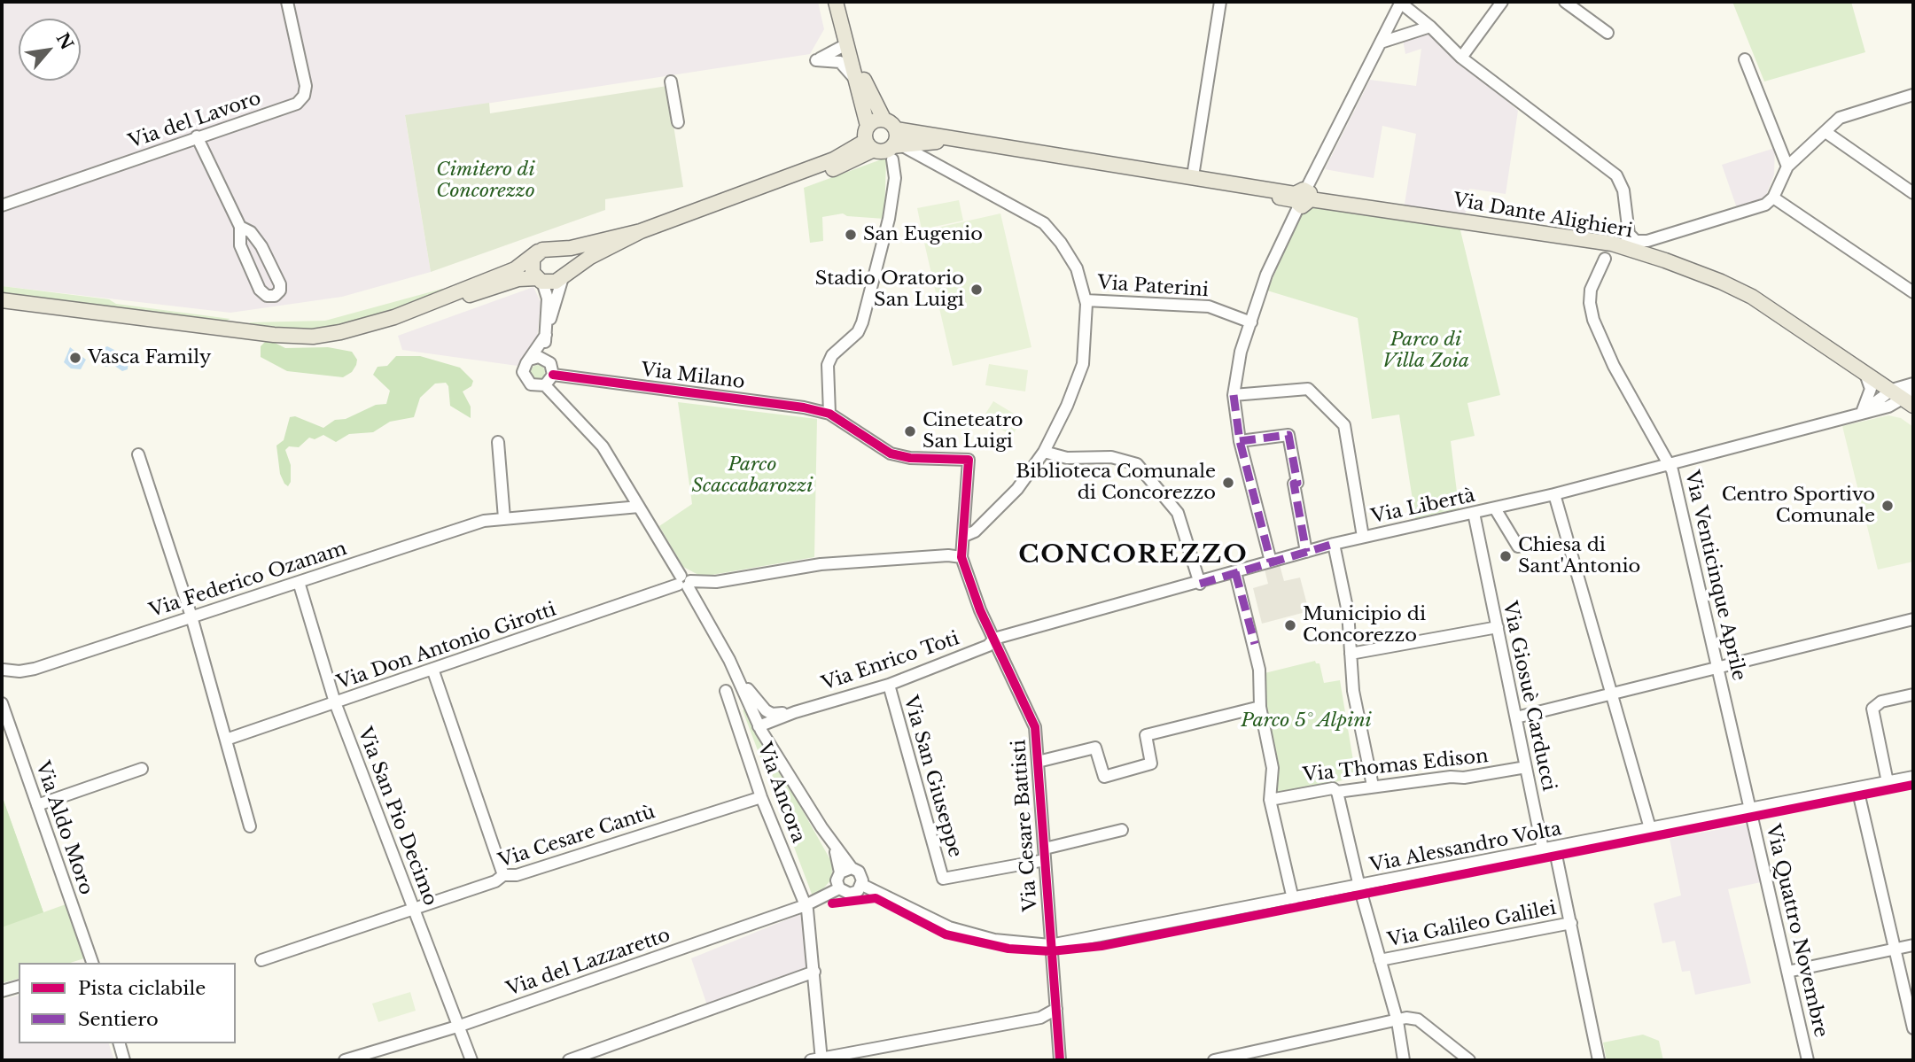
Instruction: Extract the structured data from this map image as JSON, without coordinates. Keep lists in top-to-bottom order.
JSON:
{
  "streets": {
    "main road": ["Via Dante Alighieri"],
    "street": [
      "Via del Lavoro",
      "Via Paterini",
      "Via Milano",
      "Via Libertà",
      "Via Venticinque Aprile",
      "Via Federico Ozanam",
      "Via Don Antonio Girotti",
      "Via Enrico Toti",
      "Via Giosuè Carducci",
      "Via Thomas Edison",
      "Via San Giuseppe",
      "Via Ancora",
      "Via San Pio Decimo",
      "Via Cesare Battisti",
      "Via Aldo Moro",
      "Via Cesare Cantù",
      "Via Alessandro Volta",
      "Via Galileo Galilei",
      "Via Quattro Novembre",
      "Via del Lazzaretto"
    ]
  },
  "crossings": [
    ["Via Dante Alighieri", "Via Libertà"],
    ["Via Libertà", "Via Venticinque Aprile"],
    ["Via Libertà", "Via Enrico Toti"],
    ["Via Libertà", "Via Giosuè Carducci"],
    ["Via Libertà", "Via Cesare Battisti"],
    ["Via Venticinque Aprile", "Via Alessandro Volta"],
    ["Via Venticinque Aprile", "Via Quattro Novembre"],
    ["Via Federico Ozanam", "Via San Pio Decimo"],
    ["Via Don Antonio Girotti", "Via San Pio Decimo"],
    ["Via Don Antonio Girotti", "Via Cesare Battisti"],
    ["Via Enrico Toti", "Via San Giuseppe"],
    ["Via Enrico Toti", "Via Cesare Battisti"],
    ["Via Giosuè Carducci", "Via Thomas Edison"],
    ["Via Giosuè Carducci", "Via Alessandro Volta"],
    ["Via Giosuè Carducci", "Via Galileo Galilei"],
    ["Via San Giuseppe", "Via Cesare Battisti"],
    ["Via Ancora", "Via Cesare Cantù"],
    ["Via Ancora", "Via del Lazzaretto"],
    ["Via San Pio Decimo", "Via Cesare Cantù"],
    ["Via San Pio Decimo", "Via del Lazzaretto"],
    ["Via Cesare Battisti", "Via Alessandro Volta"],
    ["Via Alessandro Volta", "Via Quattro Novembre"],
    ["Via Alessandro Volta", "Via del Lazzaretto"]
  ],
  "districts": ["CONCOREZZO"],
  "parks": [
    "Cimitero di Concorezzo",
    "Parco di Villa Zoia",
    "Parco Scaccabarozzi",
    "Parco 5° Alpini"
  ],
  "places": [
    "San Eugenio",
    "Stadio Oratorio San Luigi",
    "Vasca Family",
    "Cineteatro San Luigi",
    "Biblioteca Comunale di Concorezzo",
    "Centro Sportivo Comunale",
    "Chiesa di Sant'Antonio",
    "Municipio di Concorezzo"
  ],
  "legend": ["Pista ciclabile", "Sentiero"],
  "north": "top right"
}
